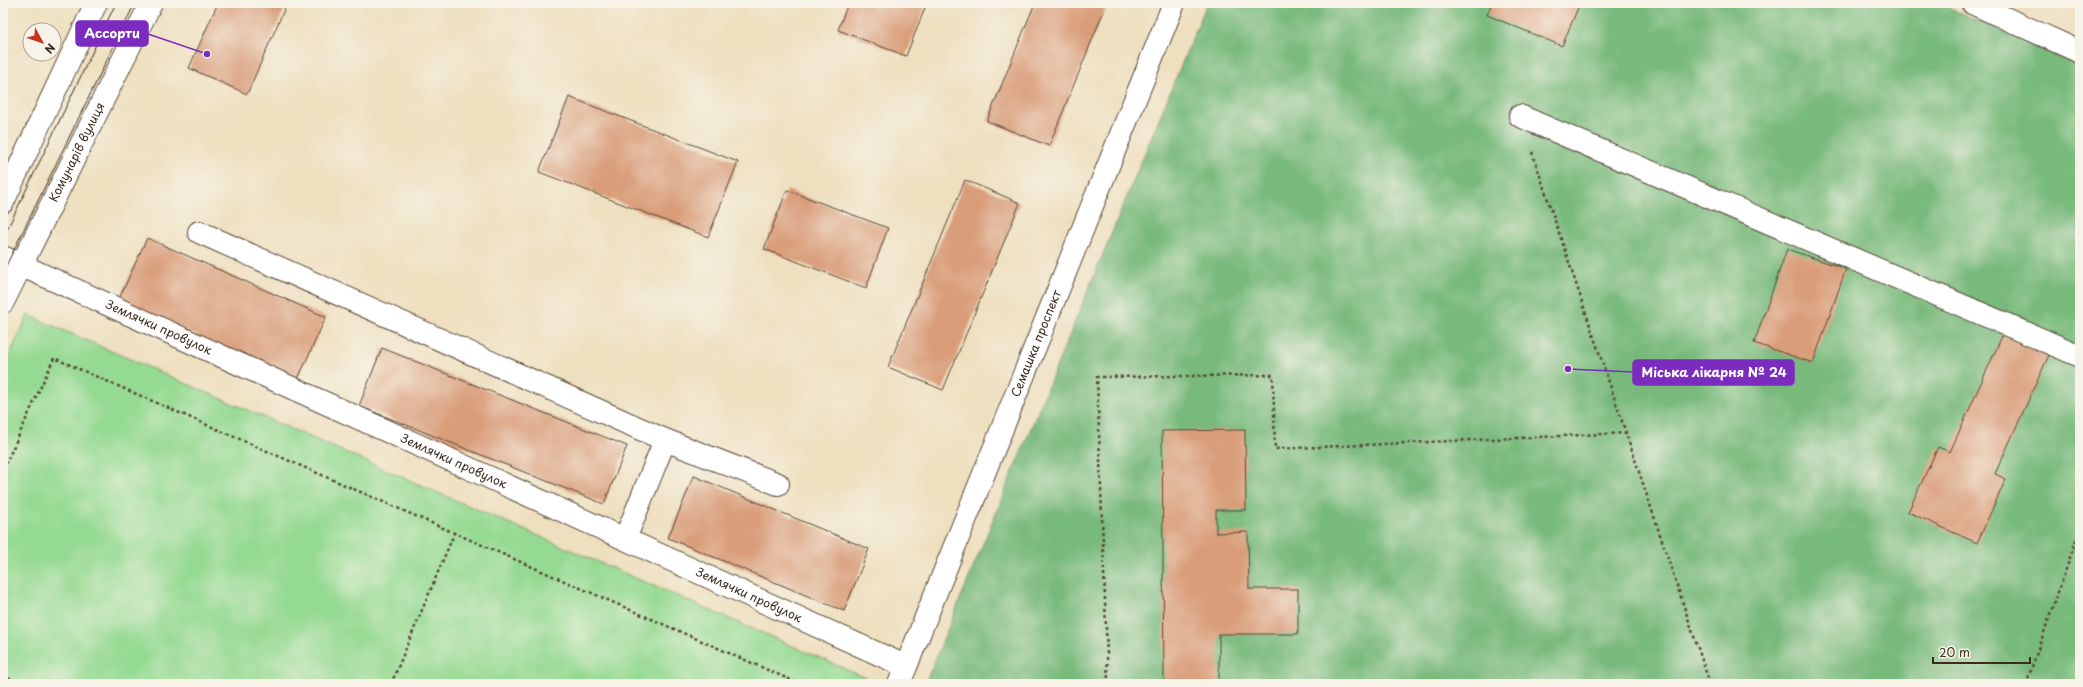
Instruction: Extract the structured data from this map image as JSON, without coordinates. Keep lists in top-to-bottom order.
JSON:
{
  "streets": {
    "street": ["Комунарів вулиця", "Землячки провулок", "Семашка проспект"]
  },
  "crossings": [
    ["Комунарів вулиця", "Землячки провулок"],
    ["Землячки провулок", "Семашка проспект"]
  ],
  "places": ["Ассорти", "Міська лікарня № 24"],
  "scale_bar": "20 m",
  "north": "bottom right"
}
